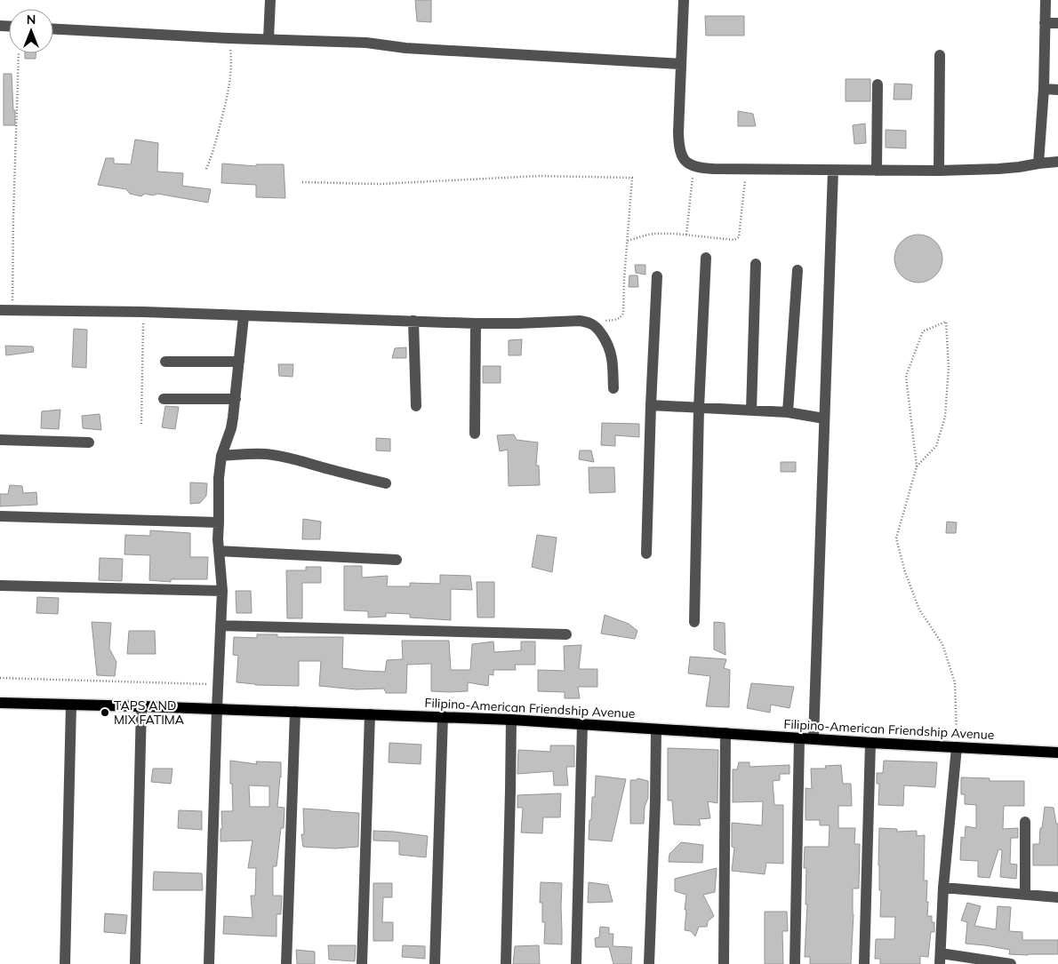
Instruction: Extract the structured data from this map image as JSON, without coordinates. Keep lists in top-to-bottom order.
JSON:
{
  "streets": {
    "main road": ["Filipino-American Friendship Avenue"]
  },
  "places": ["TAPS AND MIX FATIMA"],
  "north": "top"
}
